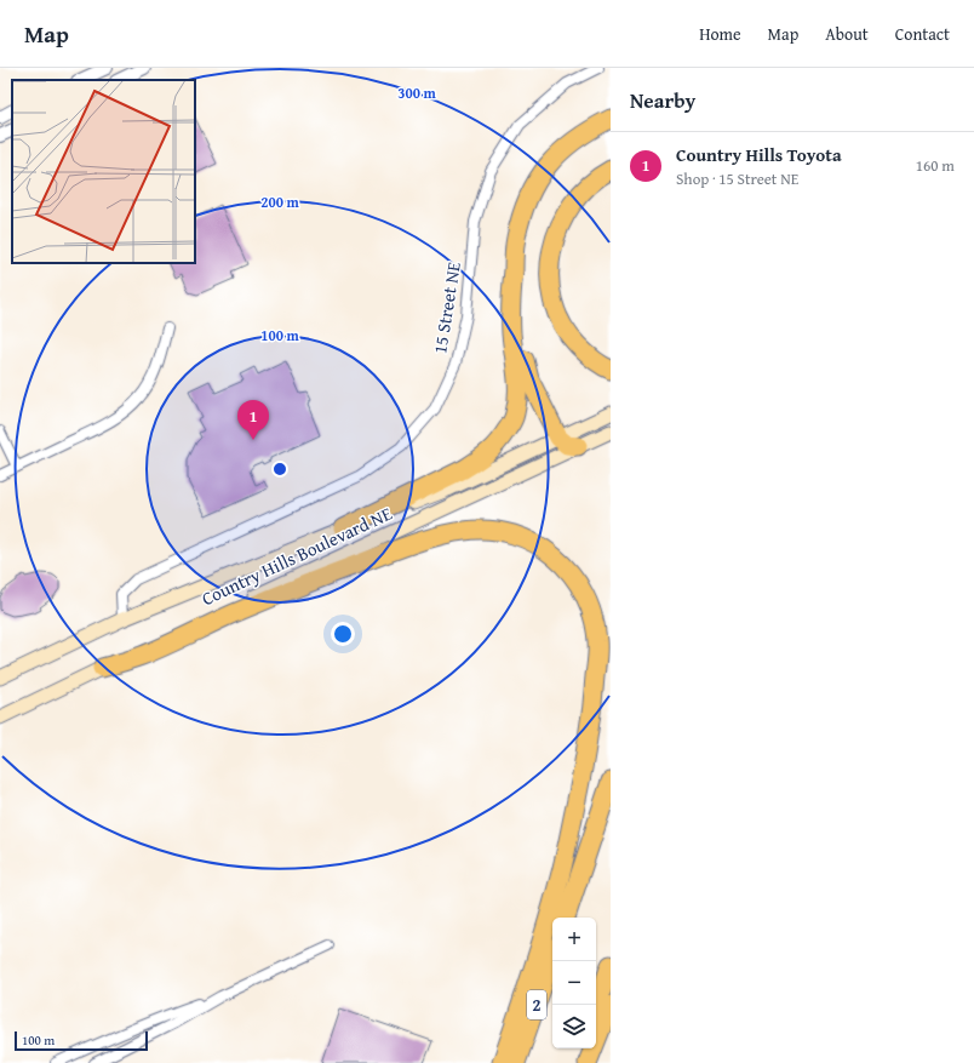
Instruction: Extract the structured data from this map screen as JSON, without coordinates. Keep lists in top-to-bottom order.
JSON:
{
  "streets": {
    "highway": ["2"],
    "main road": ["Country Hills Boulevard NE"],
    "street": ["15 Street NE"]
  },
  "crossings": [
    ["15 Street NE", "Country Hills Boulevard NE"]
  ],
  "scale_bar": "100 m",
  "page": {
    "header": "Map",
    "nav": [
      "Home",
      "Map",
      "About",
      "Contact"
    ],
    "heading": "Nearby",
    "list": [
      {
        "mark": "1",
        "name": "Country Hills Toyota",
        "note": "Shop · 15 Street NE",
        "value": "160 m"
      }
    ],
    "pins": "1",
    "map_buttons": ["+", "−"],
    "scale": "100 m"
  },
  "rings": ["300 m", "200 m", "100 m"]
}
